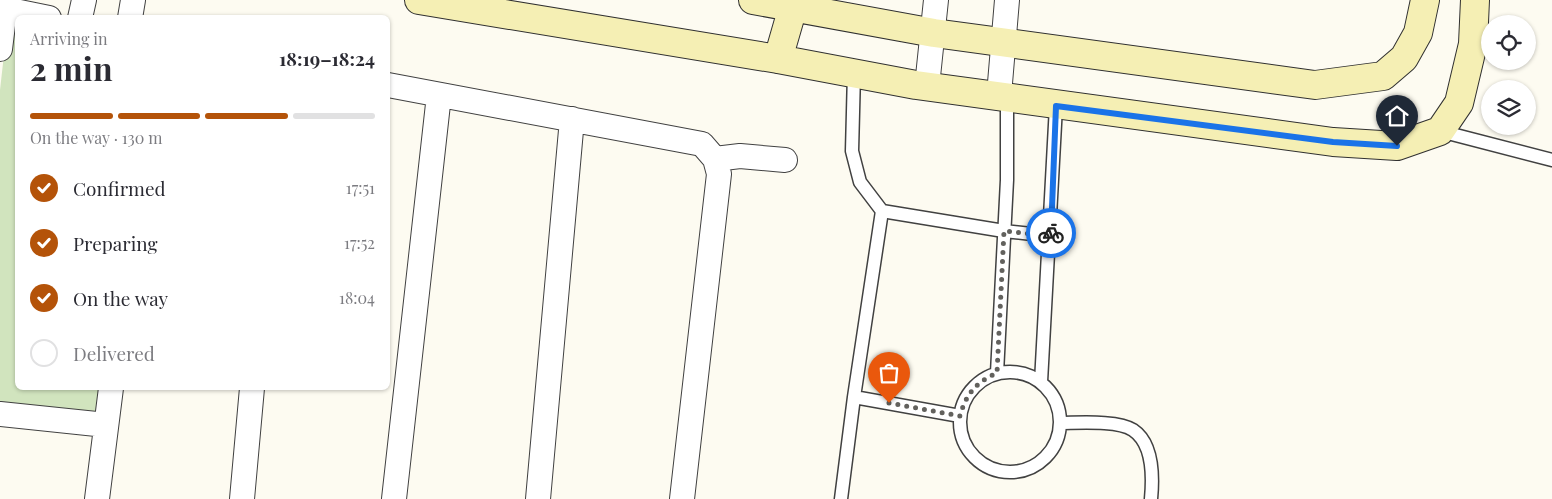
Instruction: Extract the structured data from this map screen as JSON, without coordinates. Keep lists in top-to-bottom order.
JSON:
{
  "page": {
    "heading": ["2 min", "Arriving in", "18:19–18:24"],
    "bar": "On the way · 130 m",
    "list": [
      ["Confirmed", "17:51"],
      ["Preparing", "17:52"],
      ["On the way", "18:04"],
      "Delivered"
    ]
  }
}
